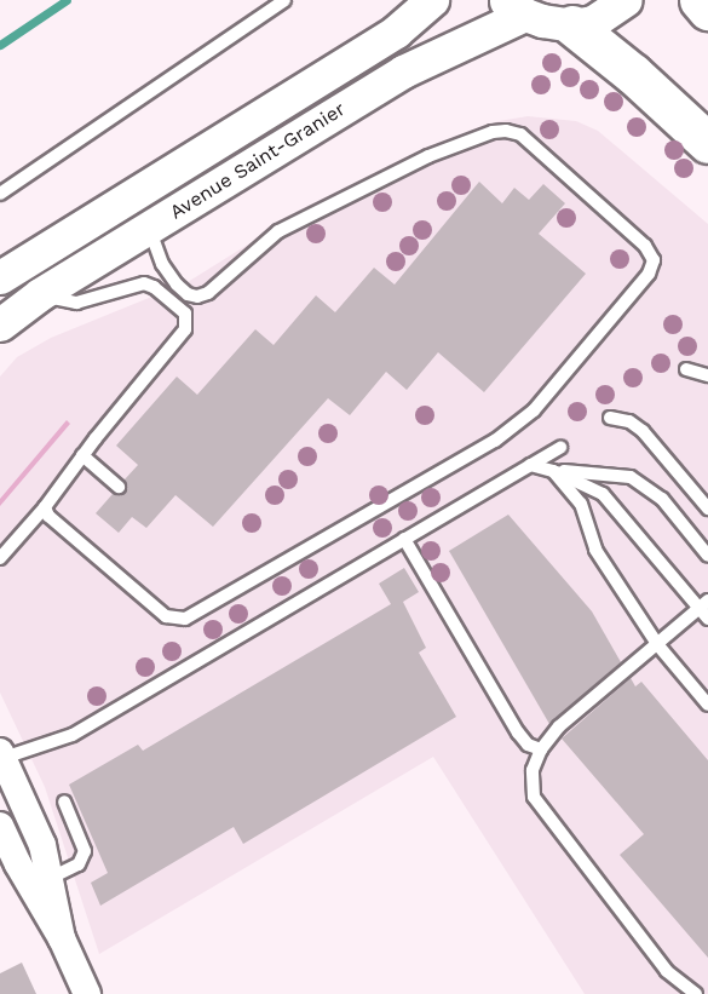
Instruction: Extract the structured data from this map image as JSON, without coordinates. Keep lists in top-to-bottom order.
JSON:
{
  "streets": {
    "street": ["Avenue Saint-Granier"]
  }
}
